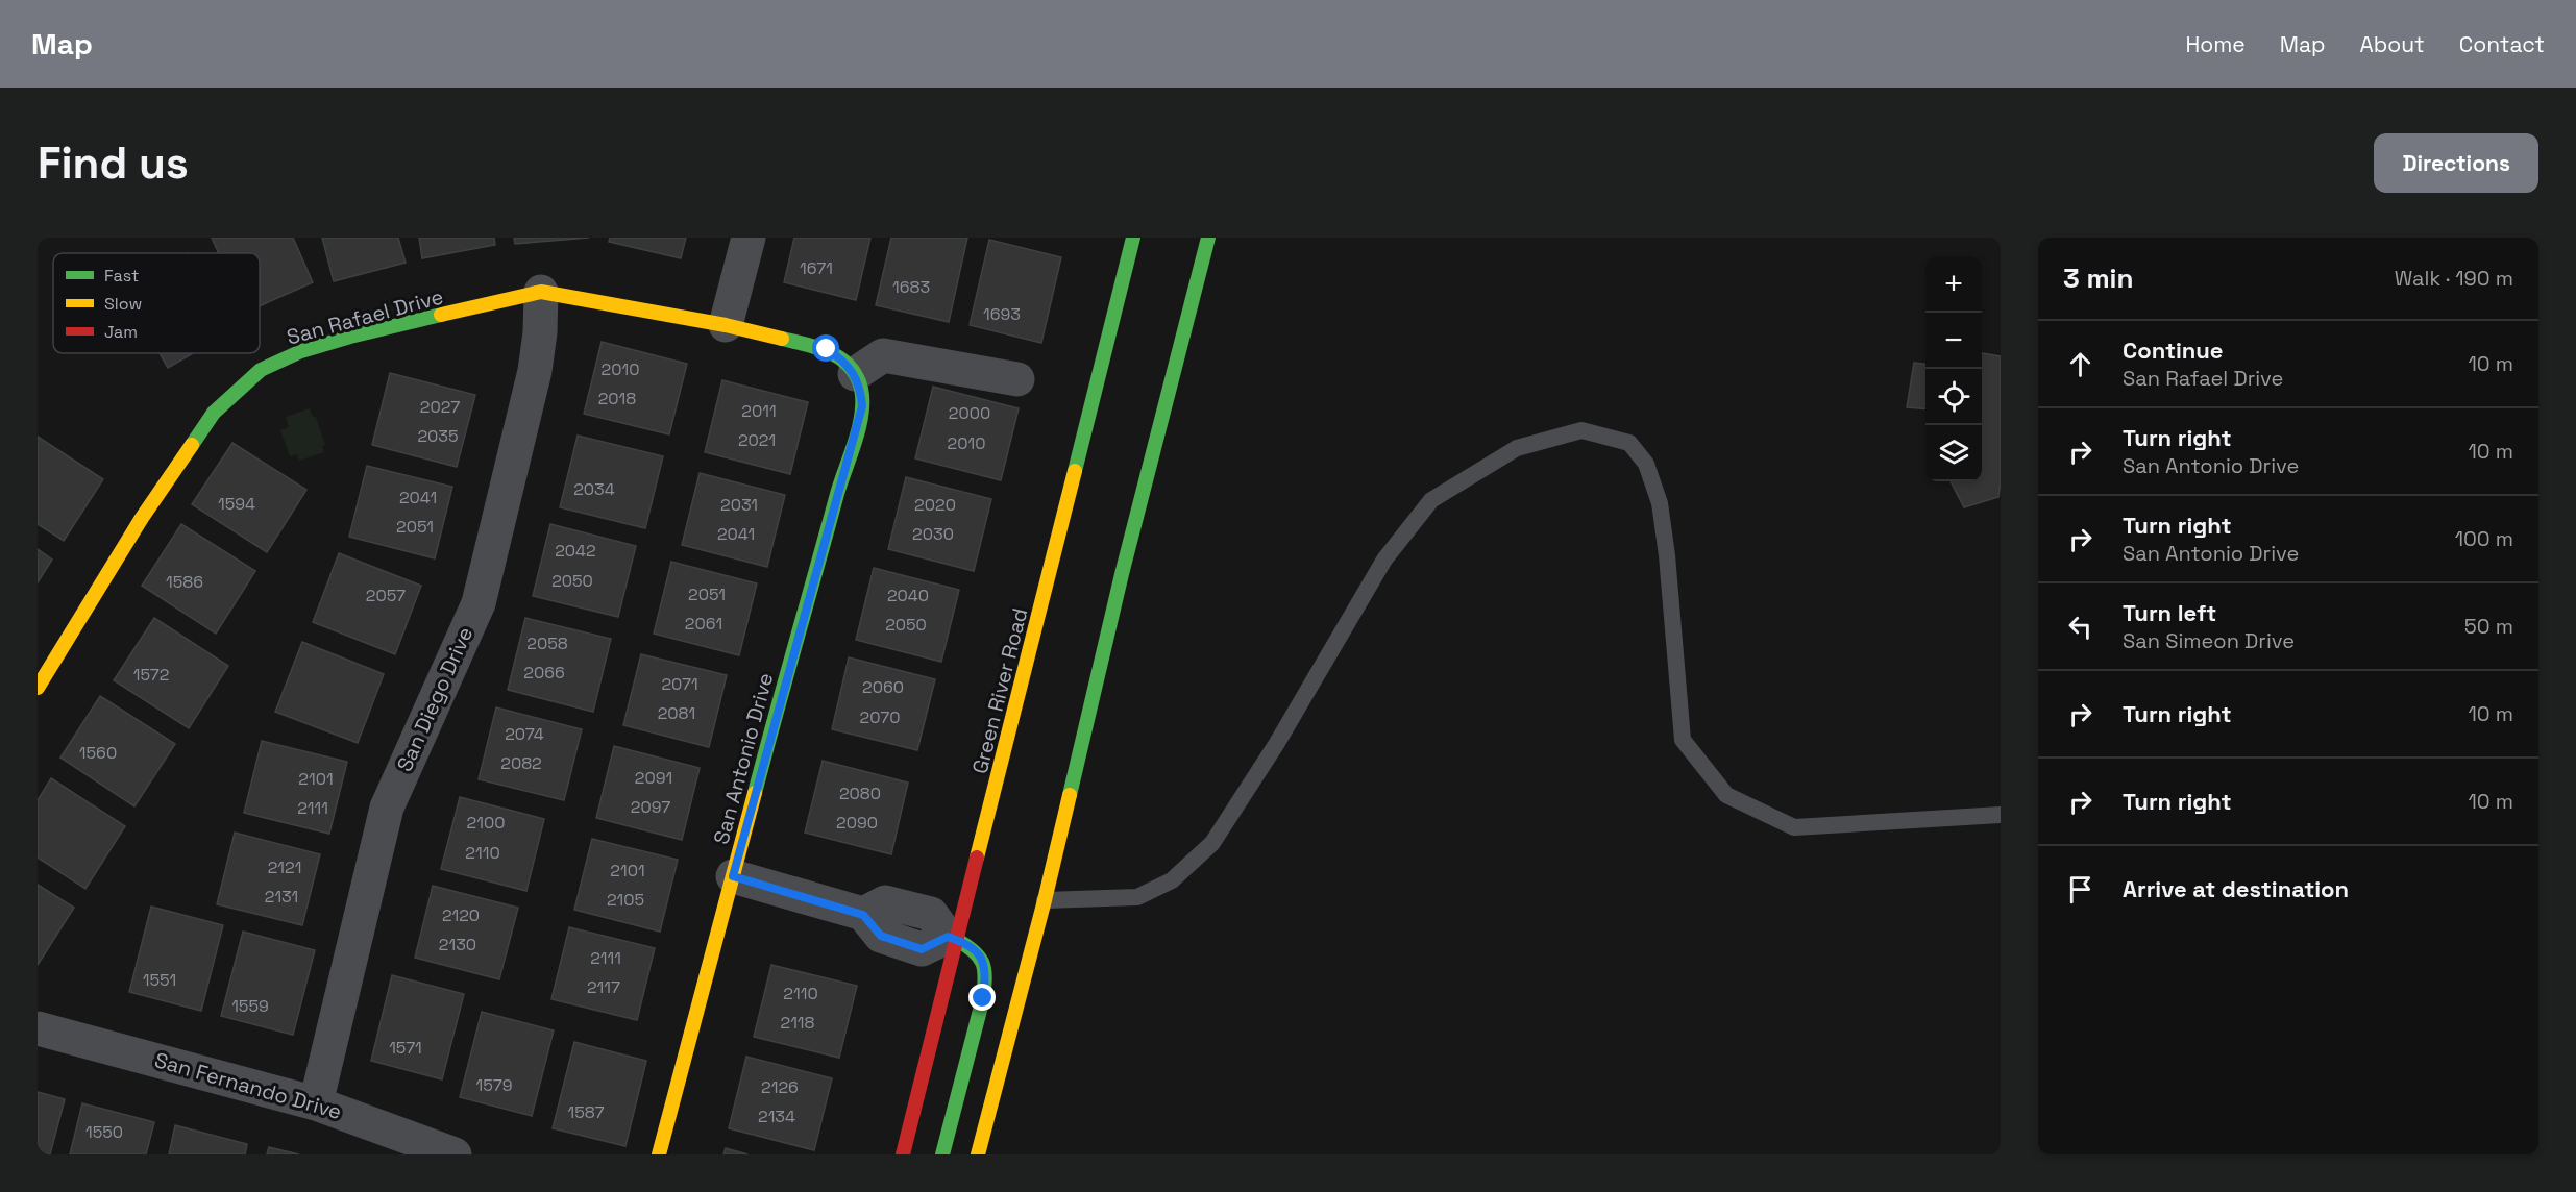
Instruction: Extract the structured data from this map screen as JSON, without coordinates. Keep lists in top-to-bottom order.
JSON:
{
  "streets": {
    "main road": ["San Rafael Drive", "Green River Road", "San Antonio Drive"],
    "street": ["San Diego Drive", "San Fernando Drive"]
  },
  "crossings": [
    ["San Rafael Drive", "San Diego Drive"],
    ["San Rafael Drive", "San Antonio Drive"],
    ["San Diego Drive", "San Fernando Drive"]
  ],
  "house_numbers": [
    "1671",
    "1683",
    "1693",
    "2010",
    "2018",
    "2027",
    "2011",
    "2000",
    "2035",
    "2021",
    "2010",
    "2034",
    "2041",
    "1594",
    "2031",
    "2020",
    "2051",
    "2041",
    "2030",
    "2042",
    "2050",
    "1586",
    "2051",
    "2057",
    "2040",
    "2061",
    "2050",
    "2058",
    "2066",
    "1572",
    "2071",
    "2060",
    "2081",
    "2070",
    "2074",
    "1560",
    "2082",
    "2091",
    "2101",
    "2080",
    "2097",
    "2111",
    "2100",
    "2090",
    "2110",
    "2121",
    "2101",
    "2131",
    "2105",
    "2120",
    "2130",
    "2111",
    "1551",
    "2117",
    "2110",
    "1559",
    "2118",
    "1571",
    "1579",
    "2126",
    "1587",
    "2134",
    "1550"
  ],
  "legend": ["Fast", "Slow", "Jam"],
  "page": {
    "header": "Map",
    "nav": [
      "Home",
      "Map",
      "About",
      "Contact"
    ],
    "buttons": "Directions",
    "title": "Find us",
    "heading": ["3 min", "Walk · 190 m"],
    "map_buttons": ["+", "−"],
    "list": [
      ["Continue", "San Rafael Drive", "10 m"],
      ["Turn right", "San Antonio Drive", "10 m"],
      ["Turn right", "San Antonio Drive", "100 m"],
      ["Turn left", "San Simeon Drive", "50 m"],
      ["Turn right", "10 m"],
      ["Turn right", "10 m"],
      "Arrive at destination"
    ]
  }
}
